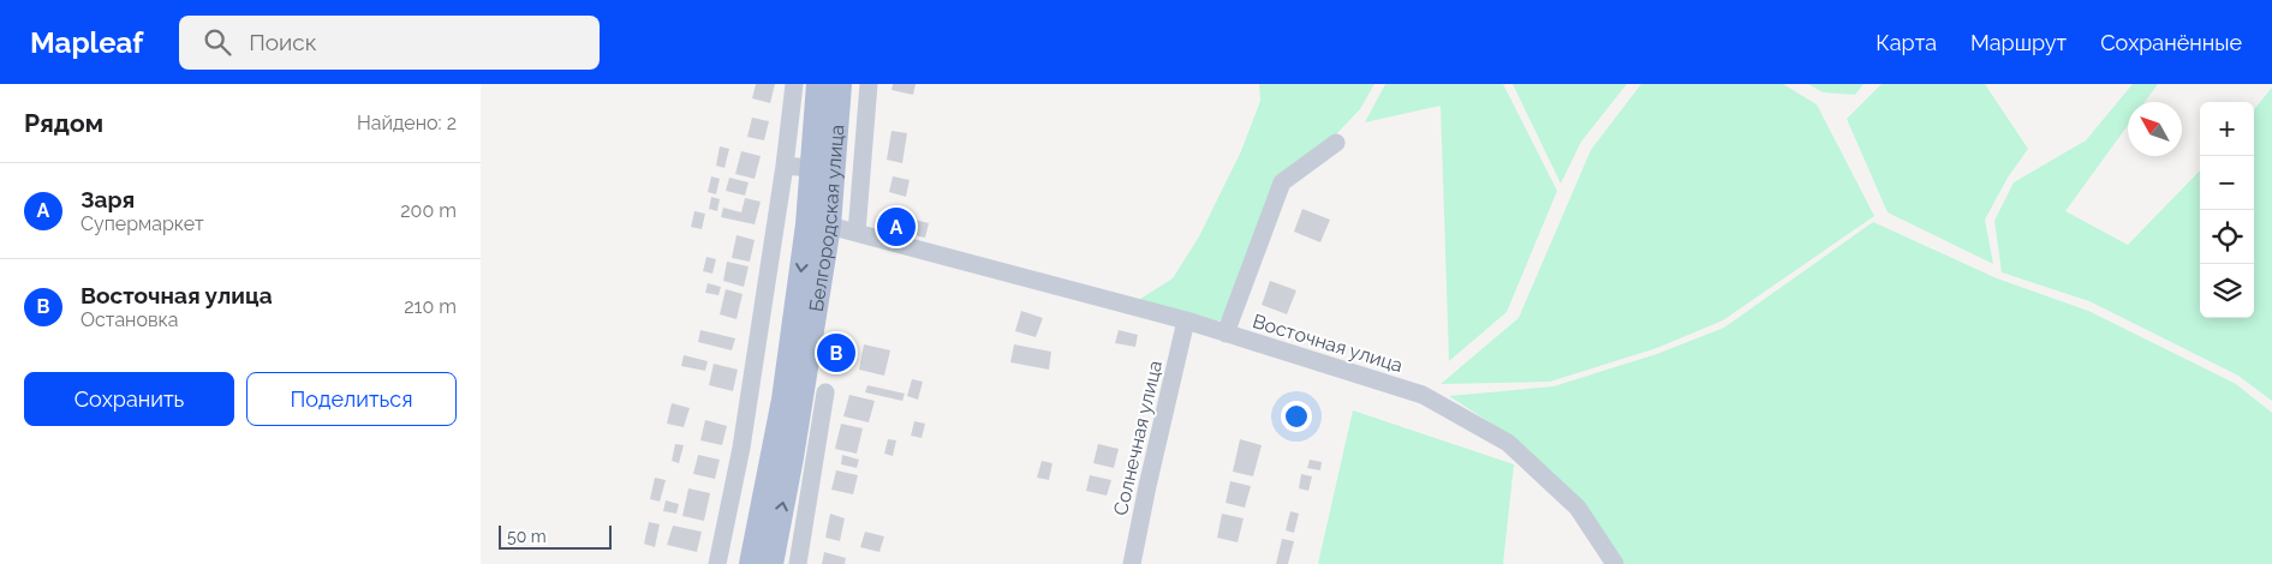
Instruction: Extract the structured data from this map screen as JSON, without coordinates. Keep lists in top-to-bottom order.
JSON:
{
  "streets": {
    "main road": ["Белгородская улица"],
    "street": ["Восточная улица", "Солнечная улица"]
  },
  "crossings": [
    ["Белгородская улица", "Восточная улица"],
    ["Восточная улица", "Солнечная улица"]
  ],
  "scale_bar": "50 m",
  "north": "top left",
  "page": {
    "header": "Mapleaf",
    "search": "Поиск",
    "nav": ["Карта", "Маршрут", "Сохранённые"],
    "heading": ["Рядом", "Найдено: 2"],
    "map_buttons": ["+", "−"],
    "list": [
      {
        "mark": "A",
        "name": "Заря",
        "note": "Супермаркет",
        "value": "200 m"
      },
      {
        "mark": "B",
        "name": "Восточная улица",
        "note": "Остановка",
        "value": "210 m"
      }
    ],
    "pins": ["A", "B"],
    "buttons": ["Сохранить", "Поделиться"],
    "scale": "50 m"
  }
}
